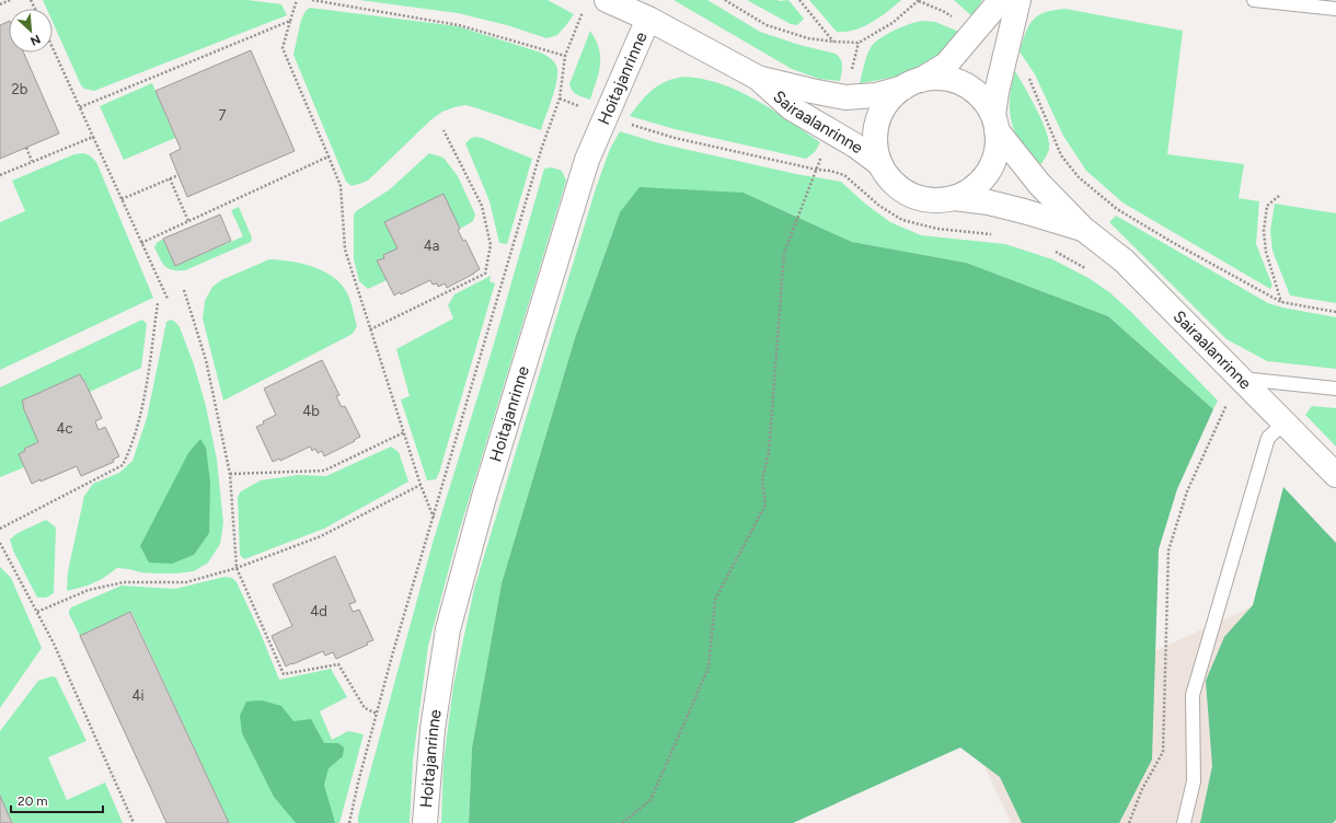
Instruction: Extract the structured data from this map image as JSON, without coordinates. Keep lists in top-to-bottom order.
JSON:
{
  "streets": {
    "street": ["Hoitajanrinne", "Sairaalanrinne"]
  },
  "crossings": [
    ["Hoitajanrinne", "Sairaalanrinne"]
  ],
  "house_numbers": [
    "2b",
    "7",
    "4a",
    "4b",
    "4c",
    "4d",
    "4i"
  ],
  "scale_bar": "20 m",
  "north": "bottom right"
}
